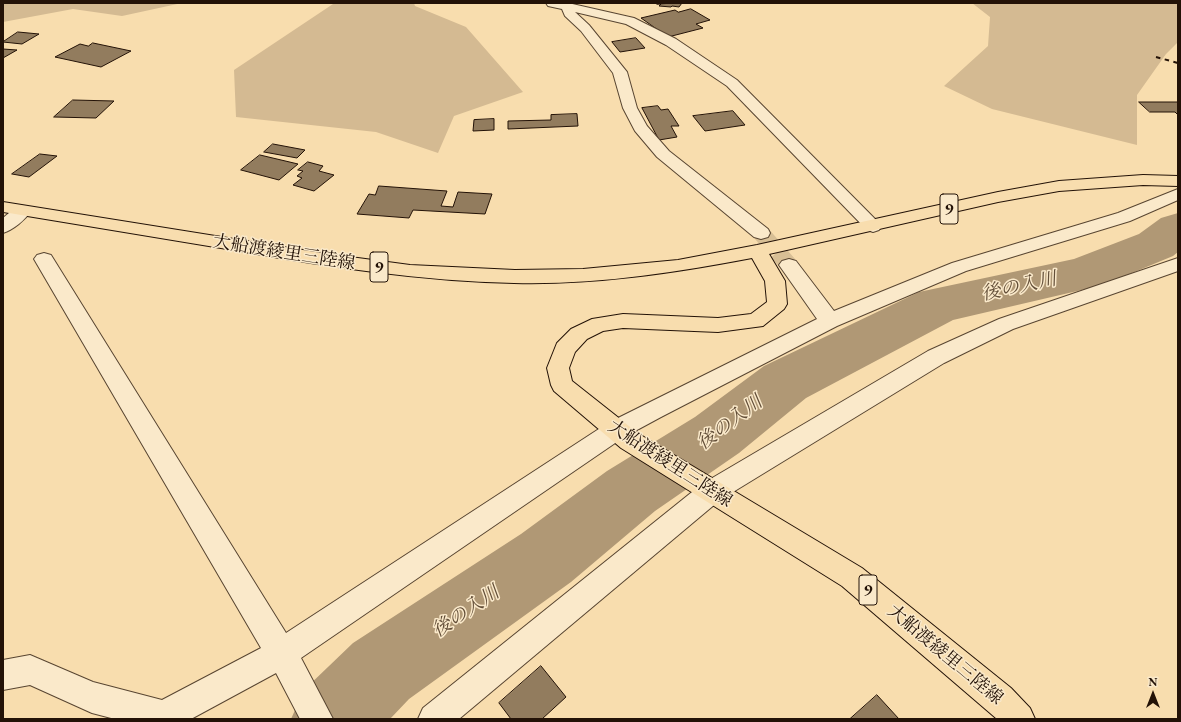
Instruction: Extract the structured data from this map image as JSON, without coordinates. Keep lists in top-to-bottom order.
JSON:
{
  "streets": {
    "main road": ["9", "大船渡綾里三陸線"]
  },
  "water": ["後の入川"],
  "north": "top"
}
